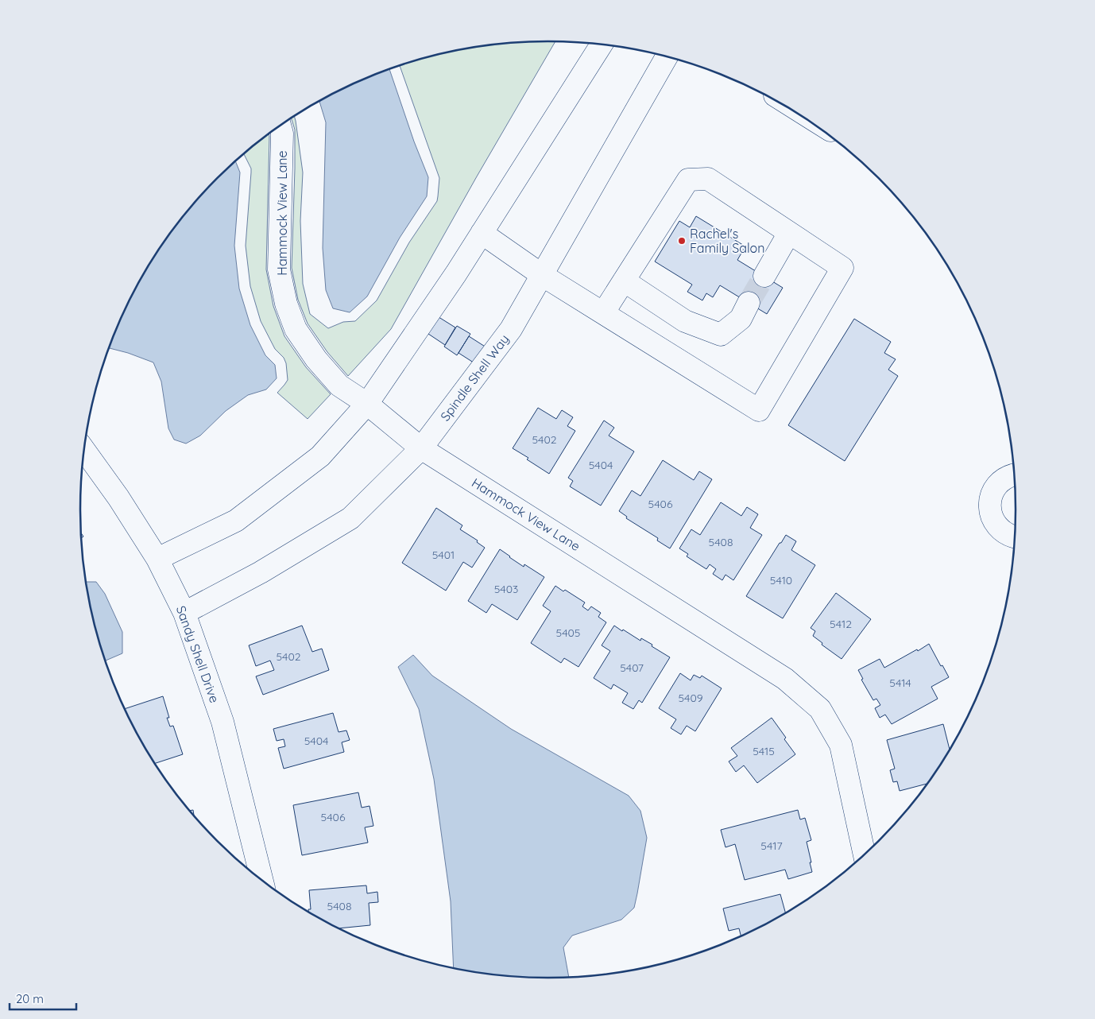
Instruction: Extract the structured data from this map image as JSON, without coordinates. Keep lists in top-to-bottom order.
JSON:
{
  "streets": {
    "street": ["Hammock View Lane", "Spindle Shell Way", "Sandy Shell Drive"]
  },
  "crossings": [
    ["Hammock View Lane", "Spindle Shell Way"],
    ["Spindle Shell Way", "Sandy Shell Drive"]
  ],
  "places": ["Rachel's Family Salon"],
  "house_numbers": [
    "5402",
    "5404",
    "5406",
    "5408",
    "5401",
    "5410",
    "5403",
    "5412",
    "5405",
    "5402",
    "5407",
    "5414",
    "5409",
    "5404",
    "5415",
    "5406",
    "5417",
    "5408"
  ],
  "scale_bar": "20 m"
}
